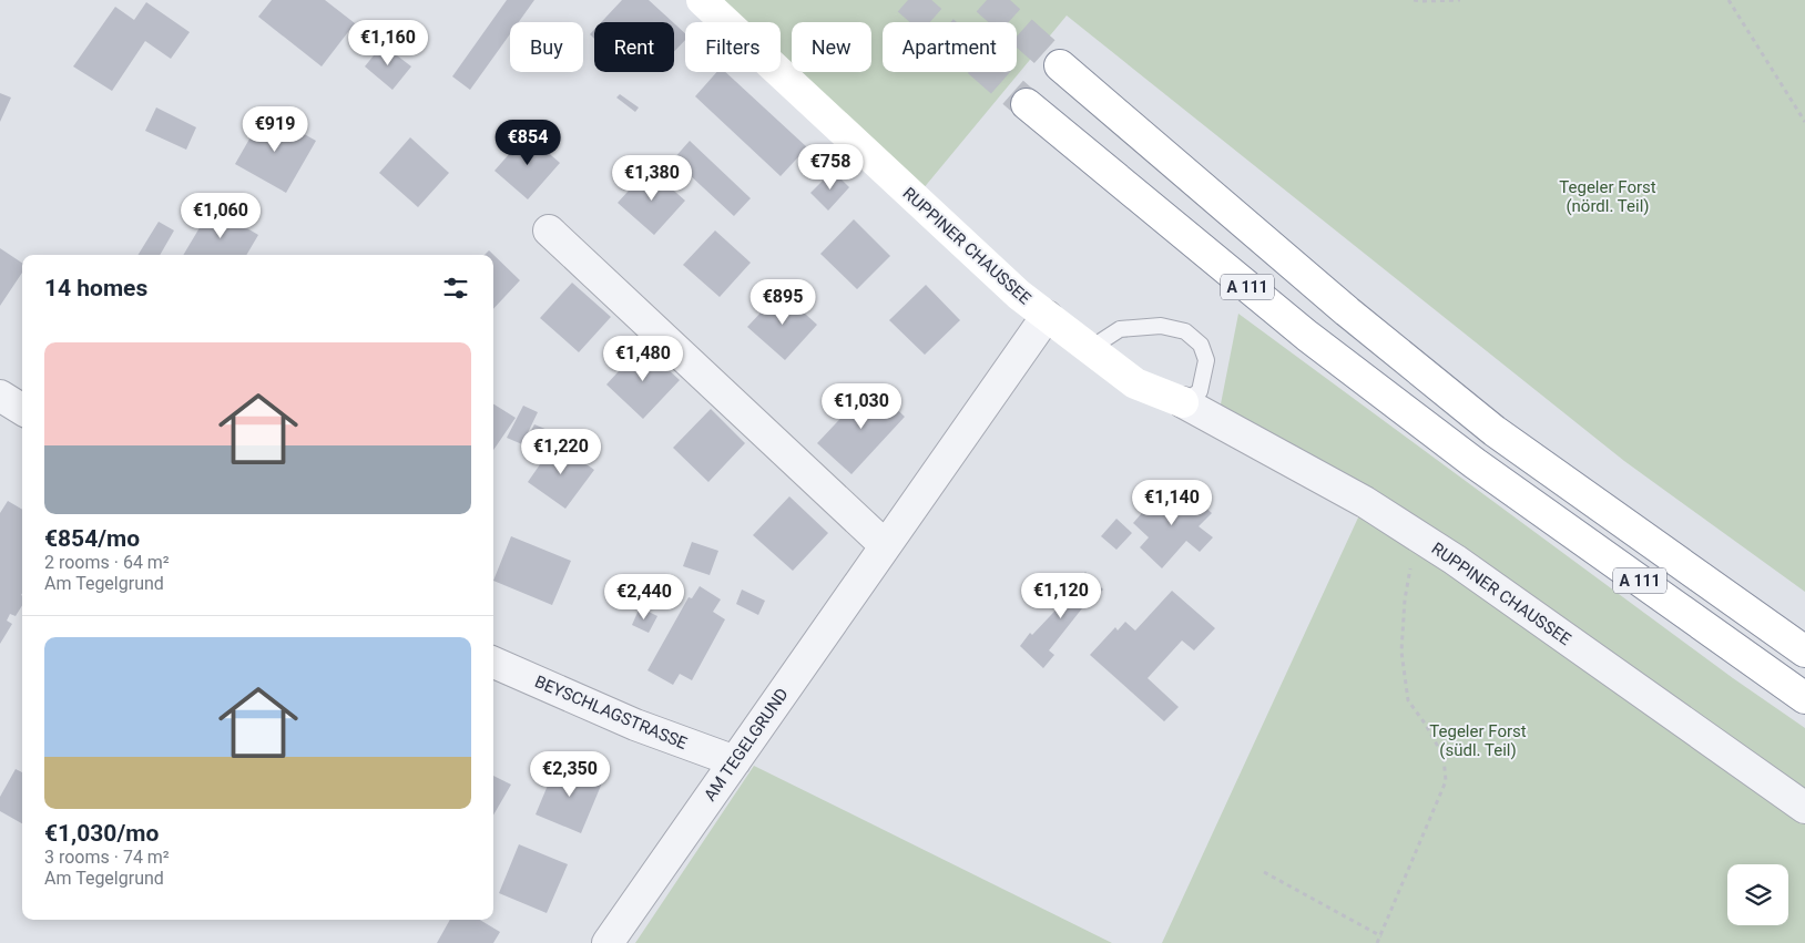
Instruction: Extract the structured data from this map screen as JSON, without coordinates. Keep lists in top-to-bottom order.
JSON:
{
  "streets": {
    "main road": ["RUPPINER CHAUSSEE", "A 111"],
    "street": ["BEYSCHLAGSTRASSE", "AM TEGELGRUND"]
  },
  "crossings": [
    ["RUPPINER CHAUSSEE", "AM TEGELGRUND"],
    ["BEYSCHLAGSTRASSE", "AM TEGELGRUND"]
  ],
  "parks": ["Tegeler Forst (nördl. Teil)", "Tegeler Forst (südl. Teil)"],
  "page": {
    "price": [
      "€1,160",
      "€919",
      "€854",
      "€758",
      "€1,380",
      "€1,060",
      "€895",
      "€1,480",
      "€1,030",
      "€1,220",
      "€1,140",
      "€1,120",
      "€2,440",
      "€2,350"
    ],
    "chip": [
      "Buy",
      "Rent",
      "Filters",
      "New",
      "Apartment"
    ],
    "heading": "14 homes",
    "list": [
      {
        "name": "€854/mo",
        "note": "2 rooms · 64 m² · Am Tegelgrund"
      },
      {
        "name": "€1,030/mo",
        "note": "3 rooms · 74 m² · Am Tegelgrund"
      }
    ]
  }
}
